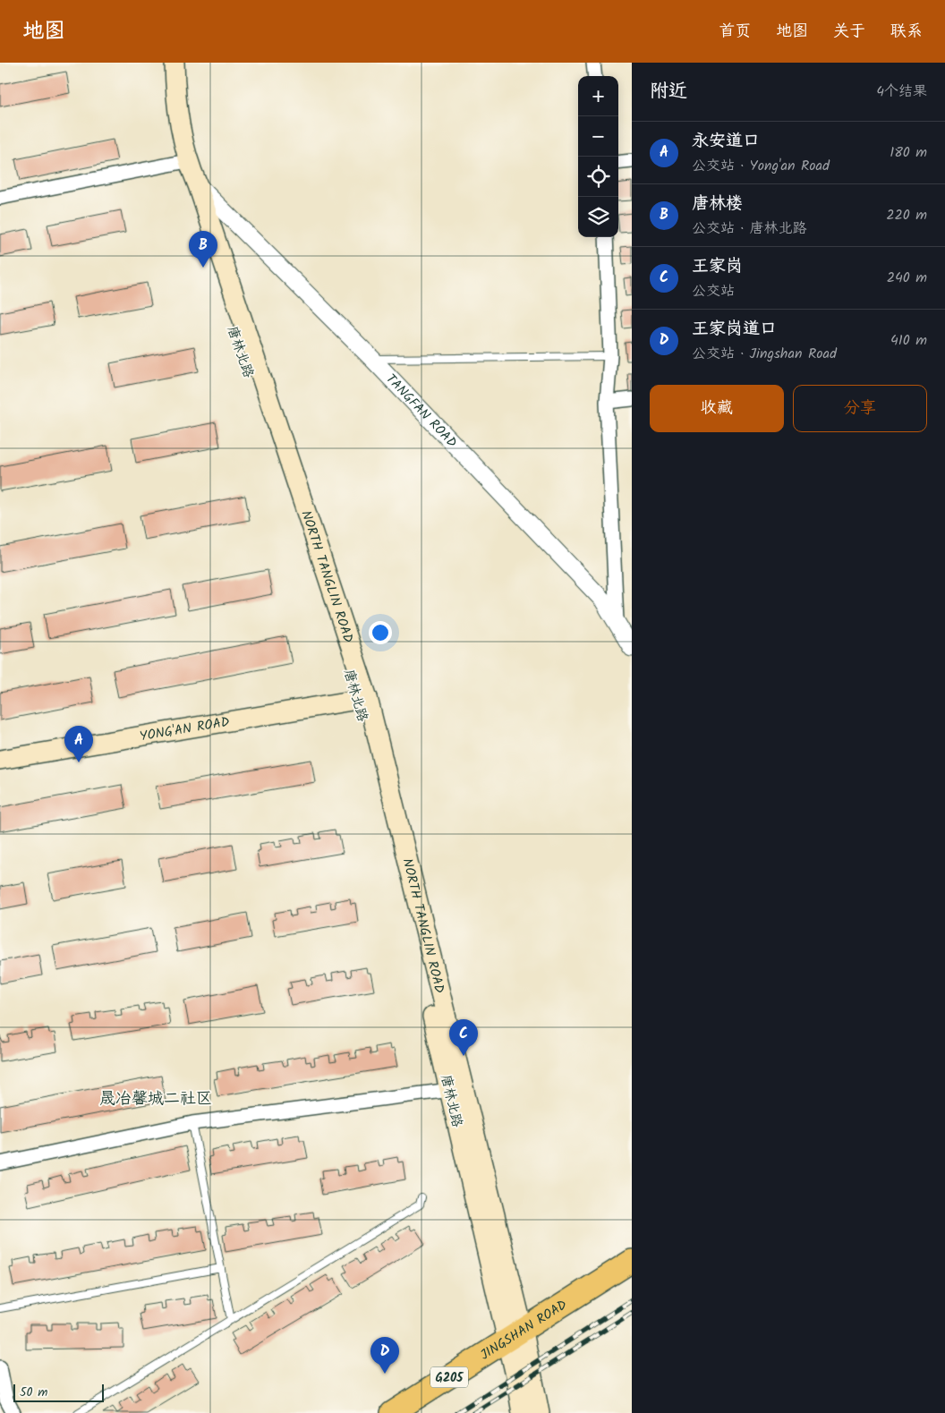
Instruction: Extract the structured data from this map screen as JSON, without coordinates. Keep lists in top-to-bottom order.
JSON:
{
  "streets": {
    "highway": ["JINGSHAN ROAD", "G205"],
    "main road": ["唐林北路", "NORTH TANGLIN ROAD", "YONG'AN ROAD"],
    "street": ["TANGFAN ROAD"]
  },
  "crossings": [
    ["唐林北路", "NORTH TANGLIN ROAD"],
    ["唐林北路", "YONG'AN ROAD"],
    ["TANGFAN ROAD", "NORTH TANGLIN ROAD"],
    ["NORTH TANGLIN ROAD", "YONG'AN ROAD"],
    ["NORTH TANGLIN ROAD", "JINGSHAN ROAD"]
  ],
  "districts": ["晟冶馨城二社区"],
  "scale_bar": "50 m",
  "page": {
    "header": "地图",
    "nav": [
      "首页",
      "地图",
      "关于",
      "联系"
    ],
    "heading": ["附近", "4个结果"],
    "map_buttons": ["+", "−"],
    "list": [
      {
        "mark": "A",
        "name": "永安道口",
        "note": "公交站 · Yong'an Road",
        "value": "180 m"
      },
      {
        "mark": "B",
        "name": "唐林楼",
        "note": "公交站 · 唐林北路",
        "value": "220 m"
      },
      {
        "mark": "C",
        "name": "王家岗",
        "note": "公交站",
        "value": "240 m"
      },
      {
        "mark": "D",
        "name": "王家岗道口",
        "note": "公交站 · Jingshan Road",
        "value": "410 m"
      }
    ],
    "pins": [
      "B",
      "A",
      "C",
      "D"
    ],
    "buttons": ["收藏", "分享"],
    "scale": "50 m"
  }
}
